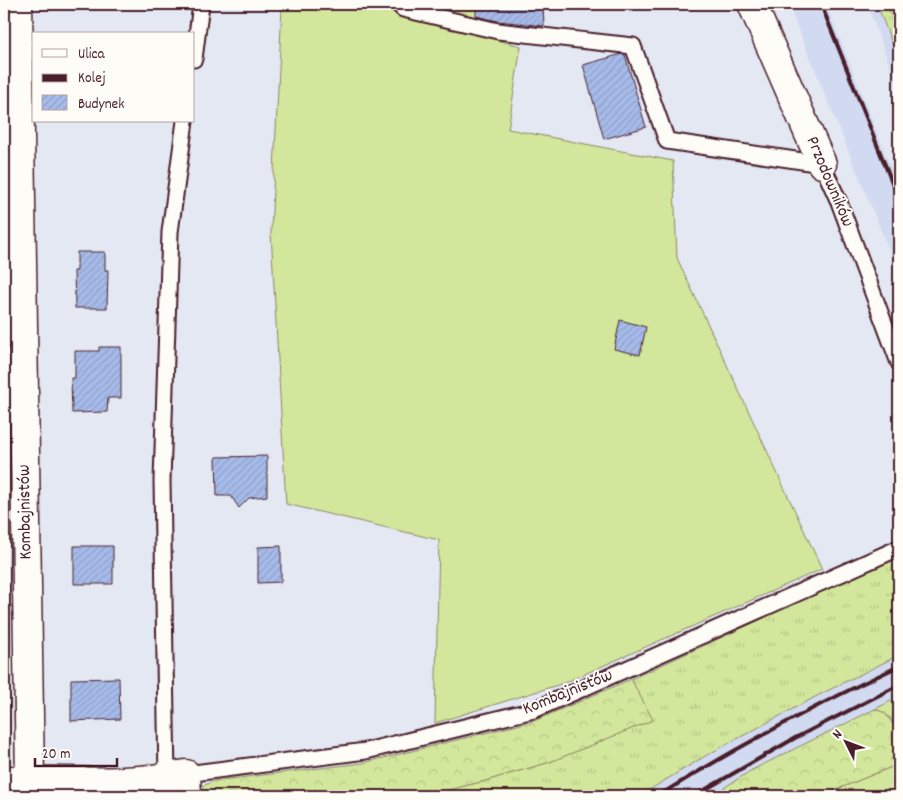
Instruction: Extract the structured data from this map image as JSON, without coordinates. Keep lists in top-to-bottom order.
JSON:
{
  "streets": {
    "street": ["Przodowników", "Kombajnistów"]
  },
  "legend": ["Ulica", "Kolej", "Budynek"],
  "scale_bar": "20 m",
  "north": "top left"
}
